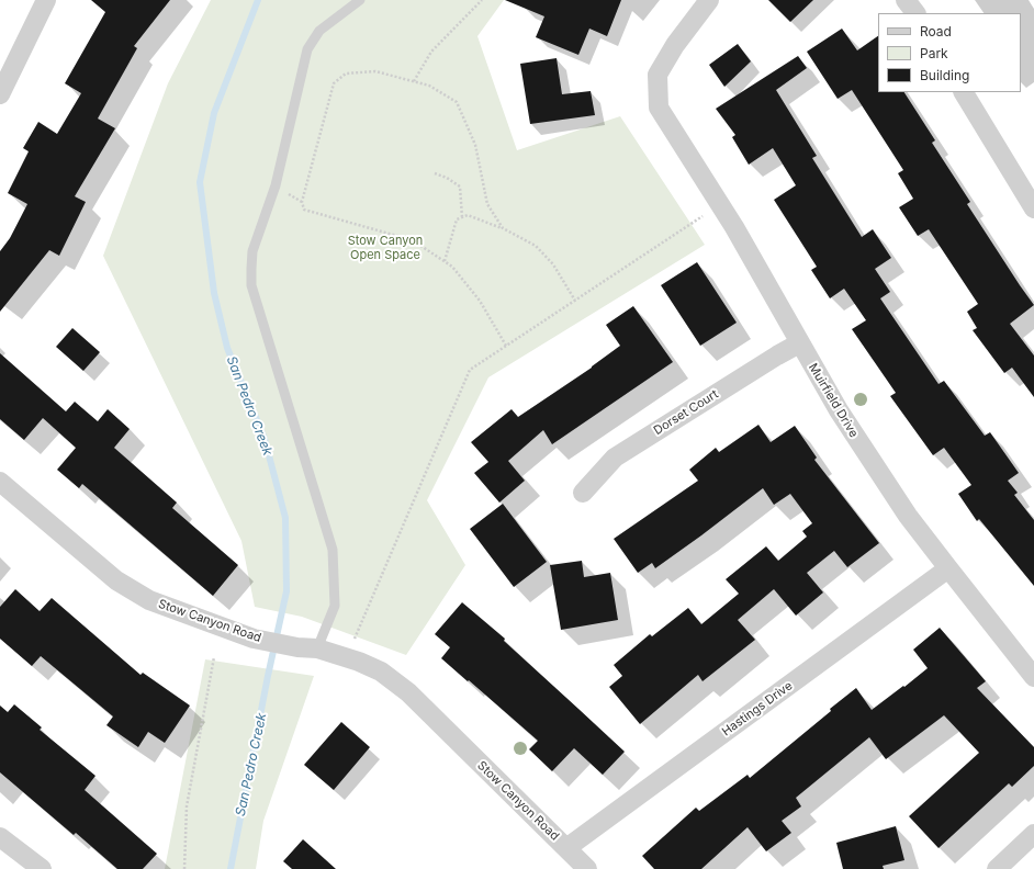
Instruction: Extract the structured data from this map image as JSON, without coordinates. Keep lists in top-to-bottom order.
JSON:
{
  "streets": {
    "street": [
      "Muirfield Drive",
      "Dorset Court",
      "Stow Canyon Road",
      "Hastings Drive"
    ]
  },
  "crossings": [
    ["Muirfield Drive", "Dorset Court"],
    ["Muirfield Drive", "Hastings Drive"],
    ["Stow Canyon Road", "Hastings Drive"]
  ],
  "water": ["San Pedro Creek"],
  "parks": ["Stow Canyon Open Space"],
  "legend": ["Road", "Park", "Building"]
}
